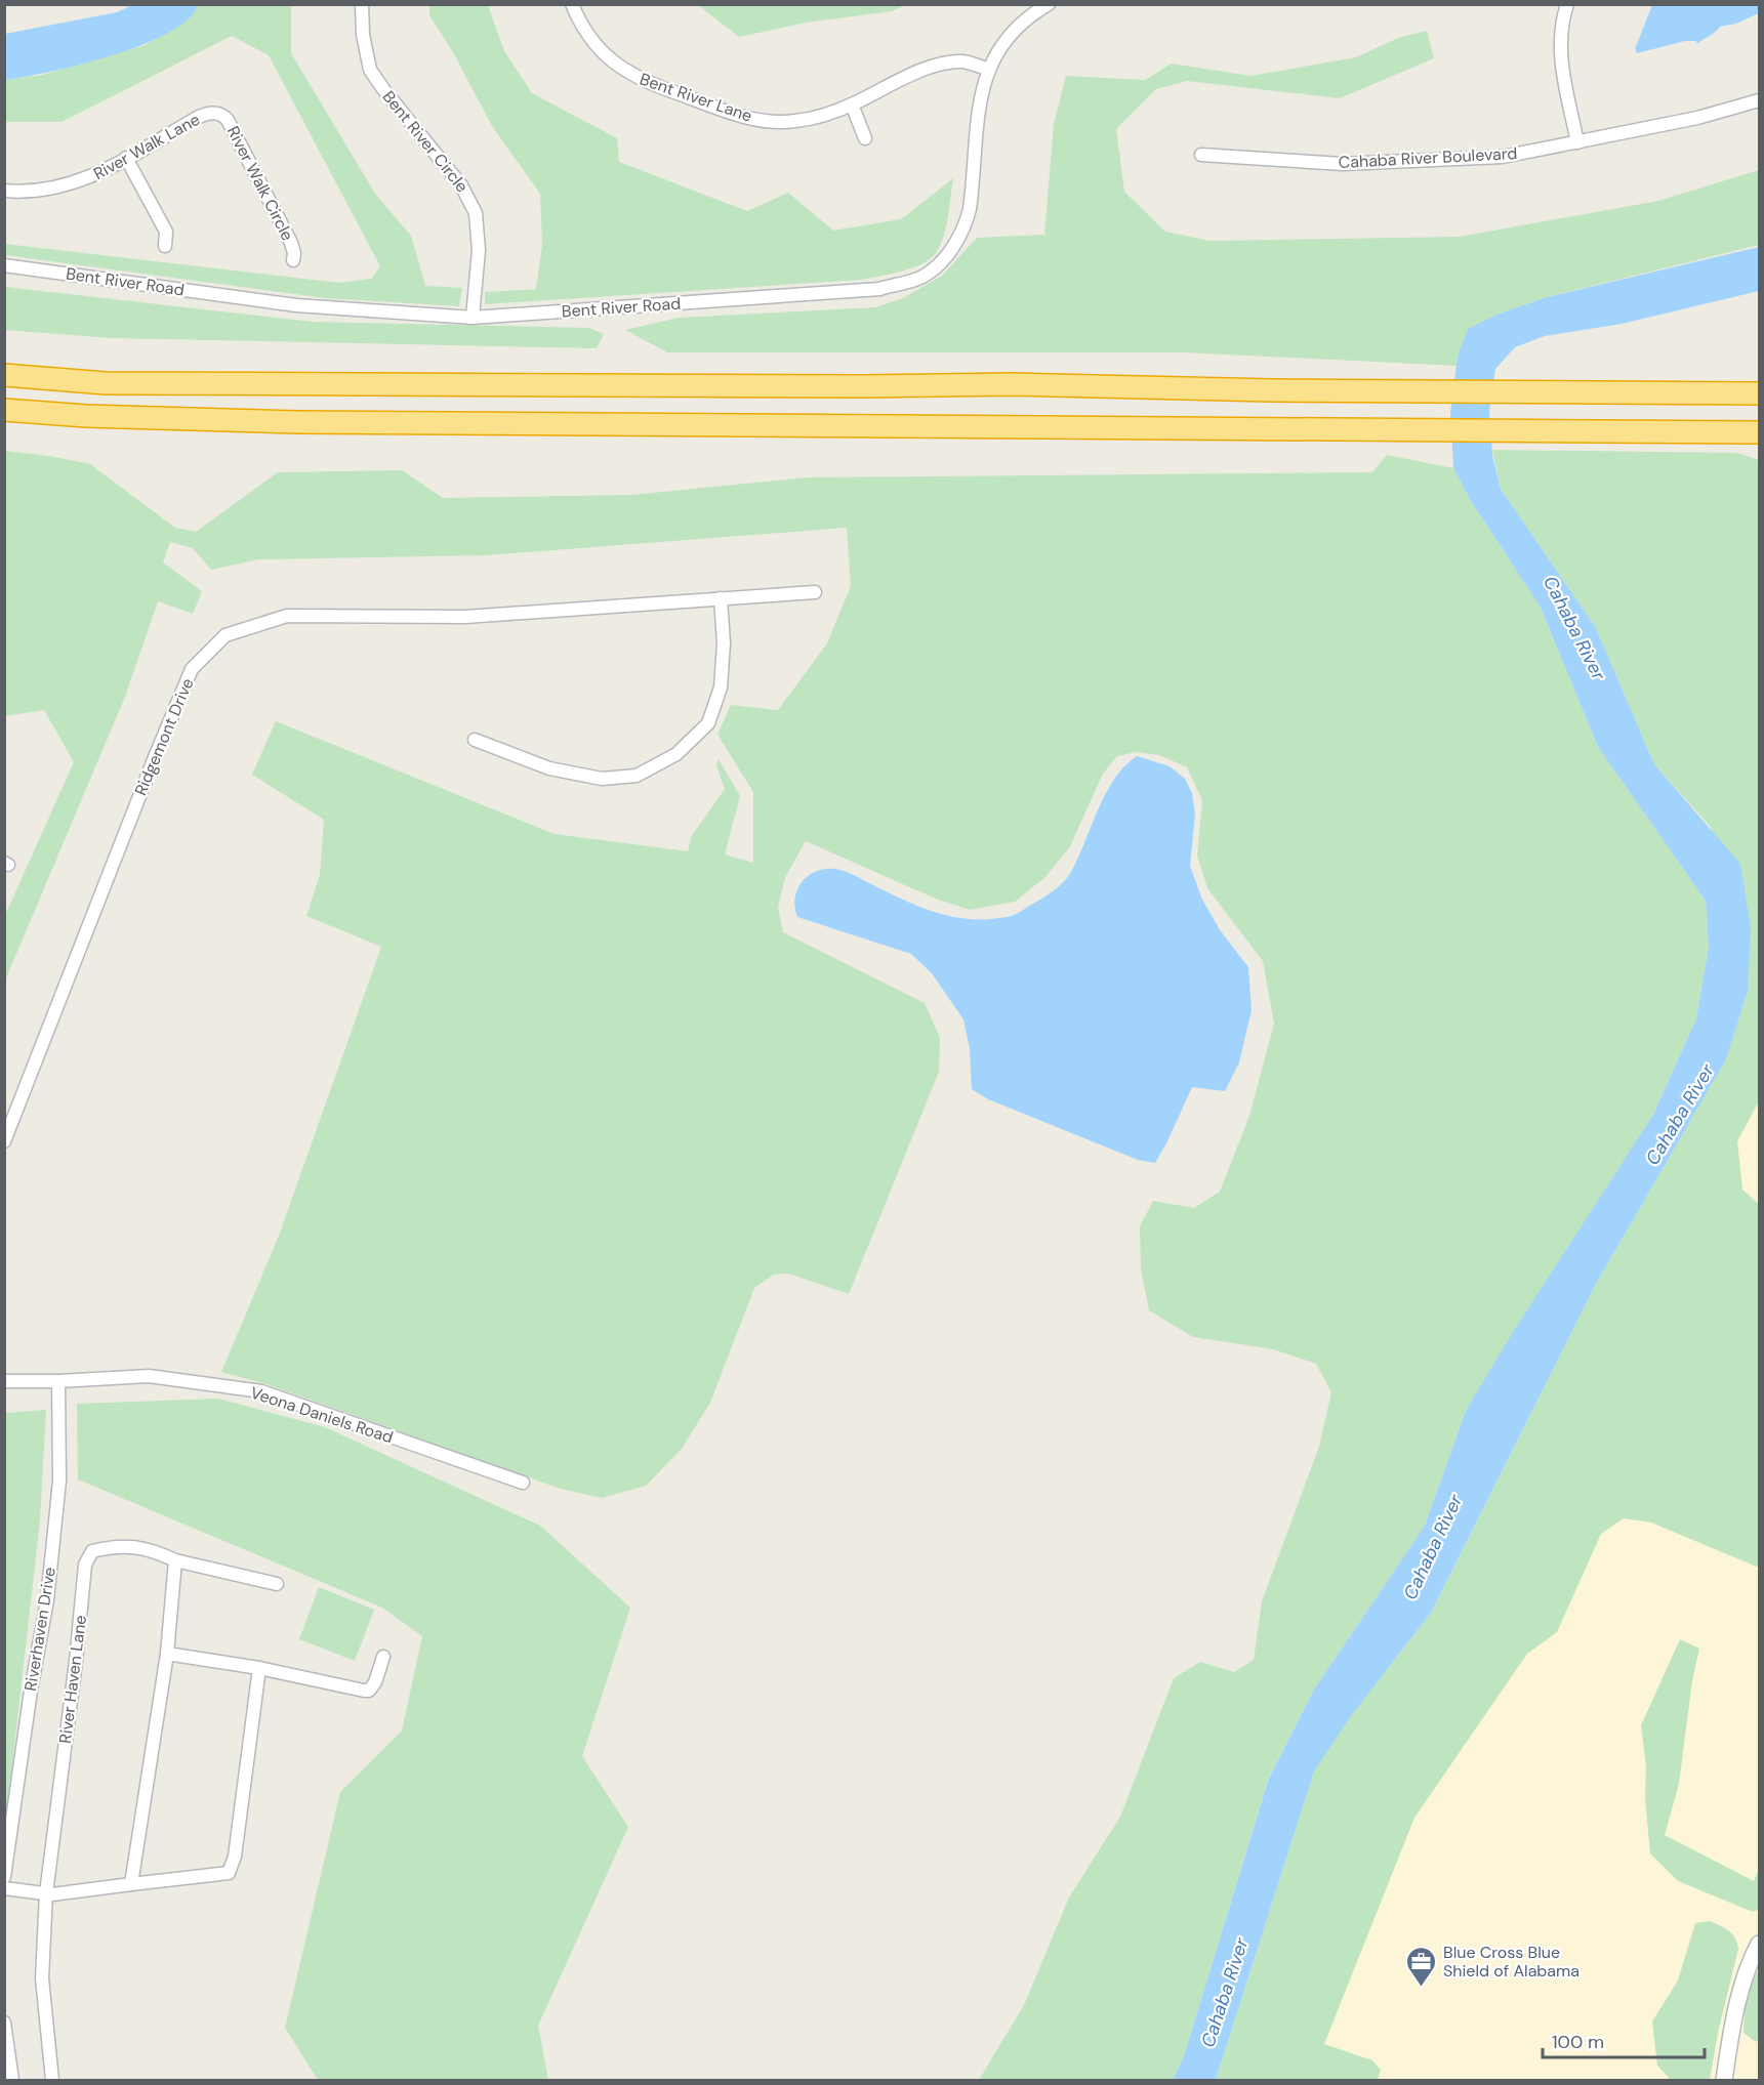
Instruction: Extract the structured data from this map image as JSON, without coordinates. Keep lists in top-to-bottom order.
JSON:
{
  "streets": {
    "street": [
      "Bent River Lane",
      "Bent River Circle",
      "River Walk Lane",
      "Cahaba River Boulevard",
      "River Walk Circle",
      "Bent River Road",
      "Ridgemont Drive",
      "Veona Daniels Road",
      "Riverhaven Drive",
      "River Haven Lane"
    ]
  },
  "crossings": [
    ["Bent River Lane", "Bent River Road"],
    ["Bent River Circle", "Bent River Road"],
    ["River Walk Lane", "River Walk Circle"],
    ["Veona Daniels Road", "Riverhaven Drive"]
  ],
  "water": ["Cahaba River"],
  "places": {
    "office": ["Blue Cross Blue Shield of Alabama"]
  },
  "scale_bar": "100 m"
}
